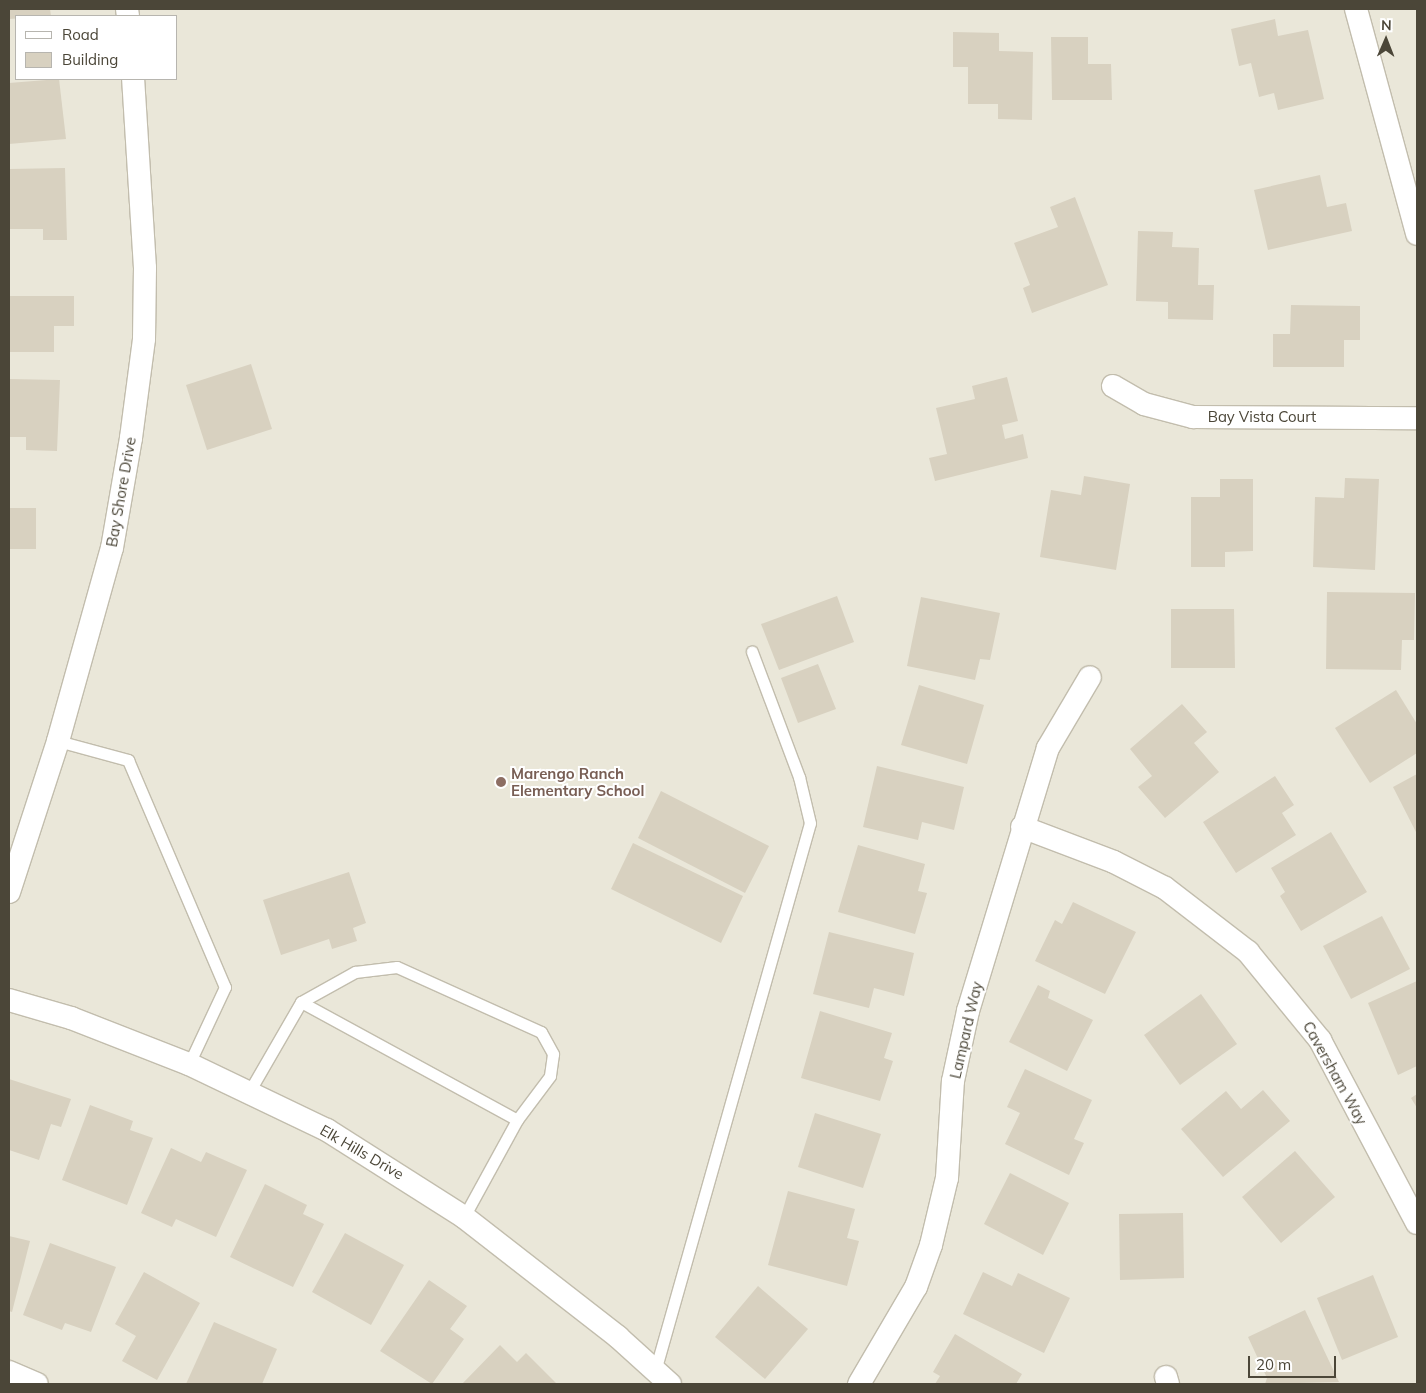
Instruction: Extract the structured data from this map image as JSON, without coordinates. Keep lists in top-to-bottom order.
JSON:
{
  "streets": {
    "street": [
      "Bay Vista Court",
      "Bay Shore Drive",
      "Lampard Way",
      "Caversham Way",
      "Elk Hills Drive"
    ]
  },
  "crossings": [
    ["Lampard Way", "Caversham Way"]
  ],
  "places": ["Marengo Ranch Elementary School"],
  "legend": ["Road", "Building"],
  "scale_bar": "20 m",
  "north": "top"
}
